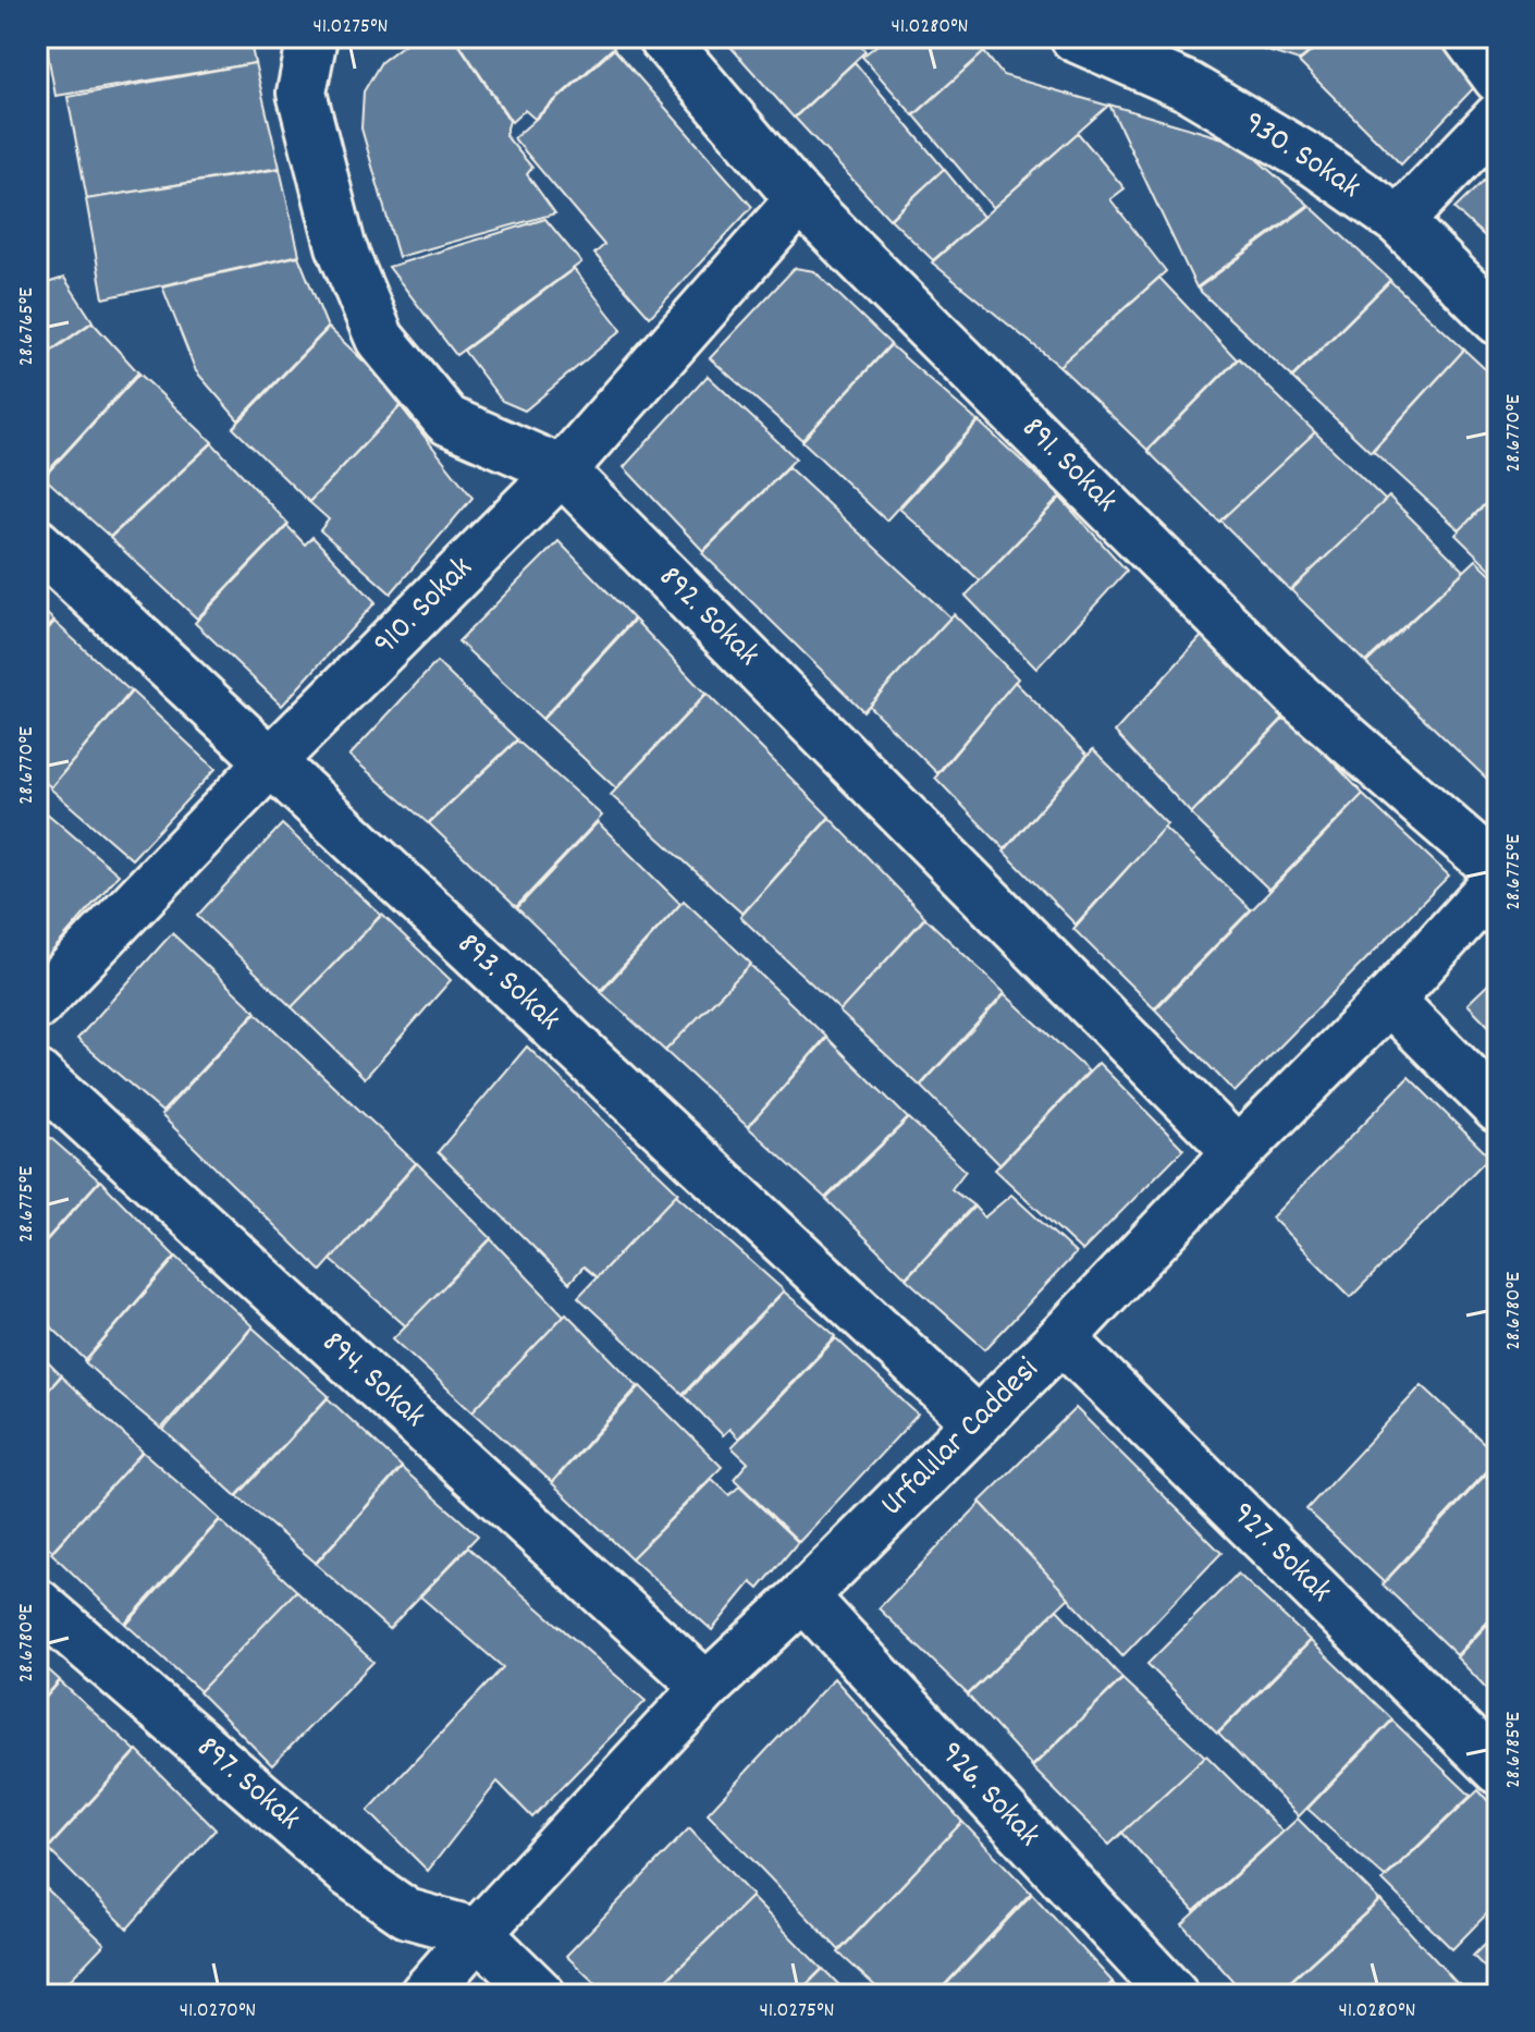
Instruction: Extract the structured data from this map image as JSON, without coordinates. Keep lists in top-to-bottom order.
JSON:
{
  "streets": {
    "street": [
      "930. Sokak",
      "891. Sokak",
      "910. Sokak",
      "892. Sokak",
      "893. Sokak",
      "894. Sokak",
      "Urfalılar Caddesi",
      "927. Sokak",
      "897. Sokak",
      "926. Sokak"
    ]
  },
  "crossings": [
    ["891. Sokak", "910. Sokak"],
    ["910. Sokak", "892. Sokak"],
    ["910. Sokak", "893. Sokak"],
    ["892. Sokak", "Urfalılar Caddesi"],
    ["893. Sokak", "Urfalılar Caddesi"],
    ["894. Sokak", "Urfalılar Caddesi"],
    ["Urfalılar Caddesi", "927. Sokak"],
    ["Urfalılar Caddesi", "897. Sokak"],
    ["Urfalılar Caddesi", "926. Sokak"]
  ],
  "coordinates": [
    "41.0275°N",
    "41.0280°N",
    "28.6765°E",
    "28.6770°E",
    "28.6775°E",
    "28.6780°E",
    "28.6785°E",
    "41.0270°N"
  ]
}
